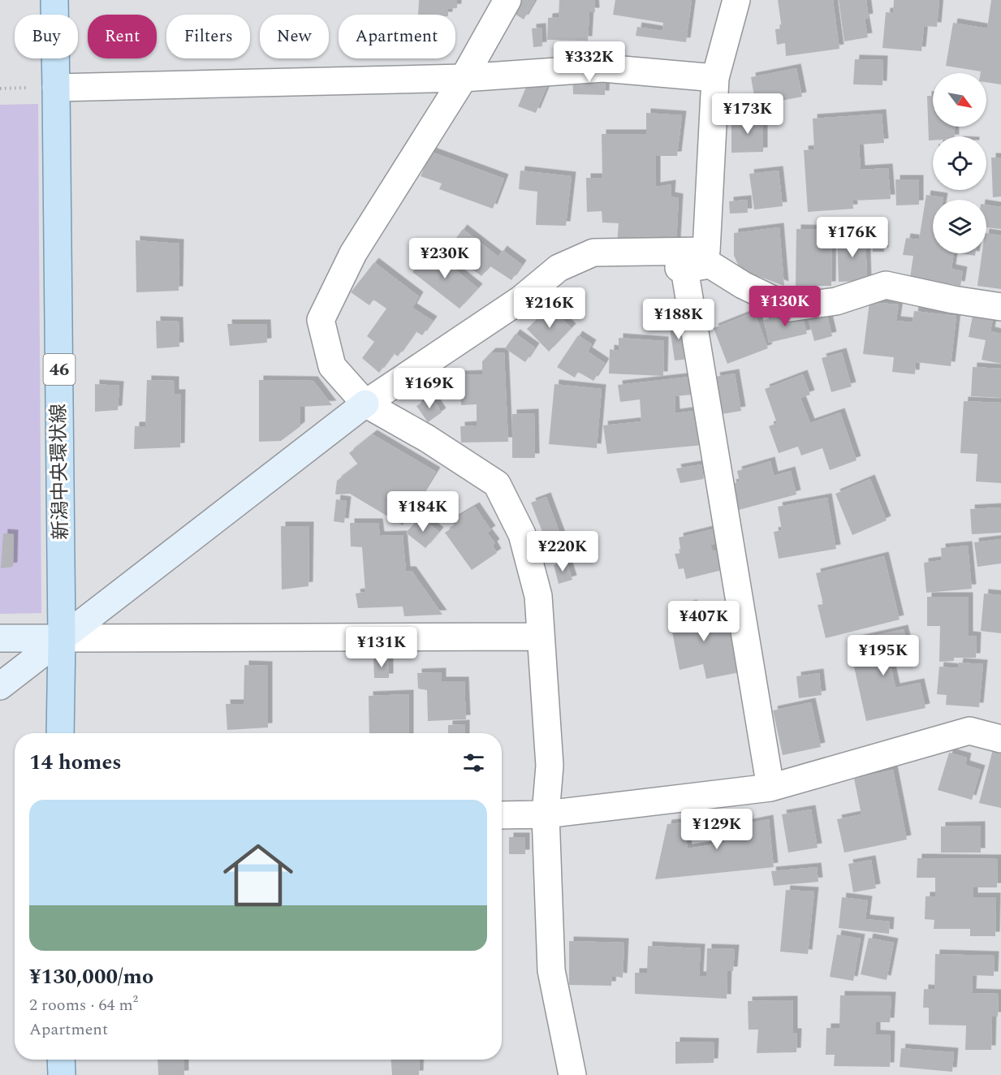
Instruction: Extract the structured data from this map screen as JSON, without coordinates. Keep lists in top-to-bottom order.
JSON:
{
  "streets": {
    "main road": ["46", "新潟中央環状線"]
  },
  "north": "bottom right",
  "page": {
    "chip": [
      "Buy",
      "Rent",
      "Filters",
      "New",
      "Apartment"
    ],
    "price": [
      "¥332K",
      "¥173K",
      "¥176K",
      "¥230K",
      "¥130K",
      "¥216K",
      "¥188K",
      "¥169K",
      "¥184K",
      "¥220K",
      "¥407K",
      "¥131K",
      "¥195K",
      "¥129K"
    ],
    "heading": "14 homes",
    "list": [
      {
        "name": "¥130,000/mo",
        "note": "2 rooms · 64 m² · Apartment"
      }
    ]
  }
}
